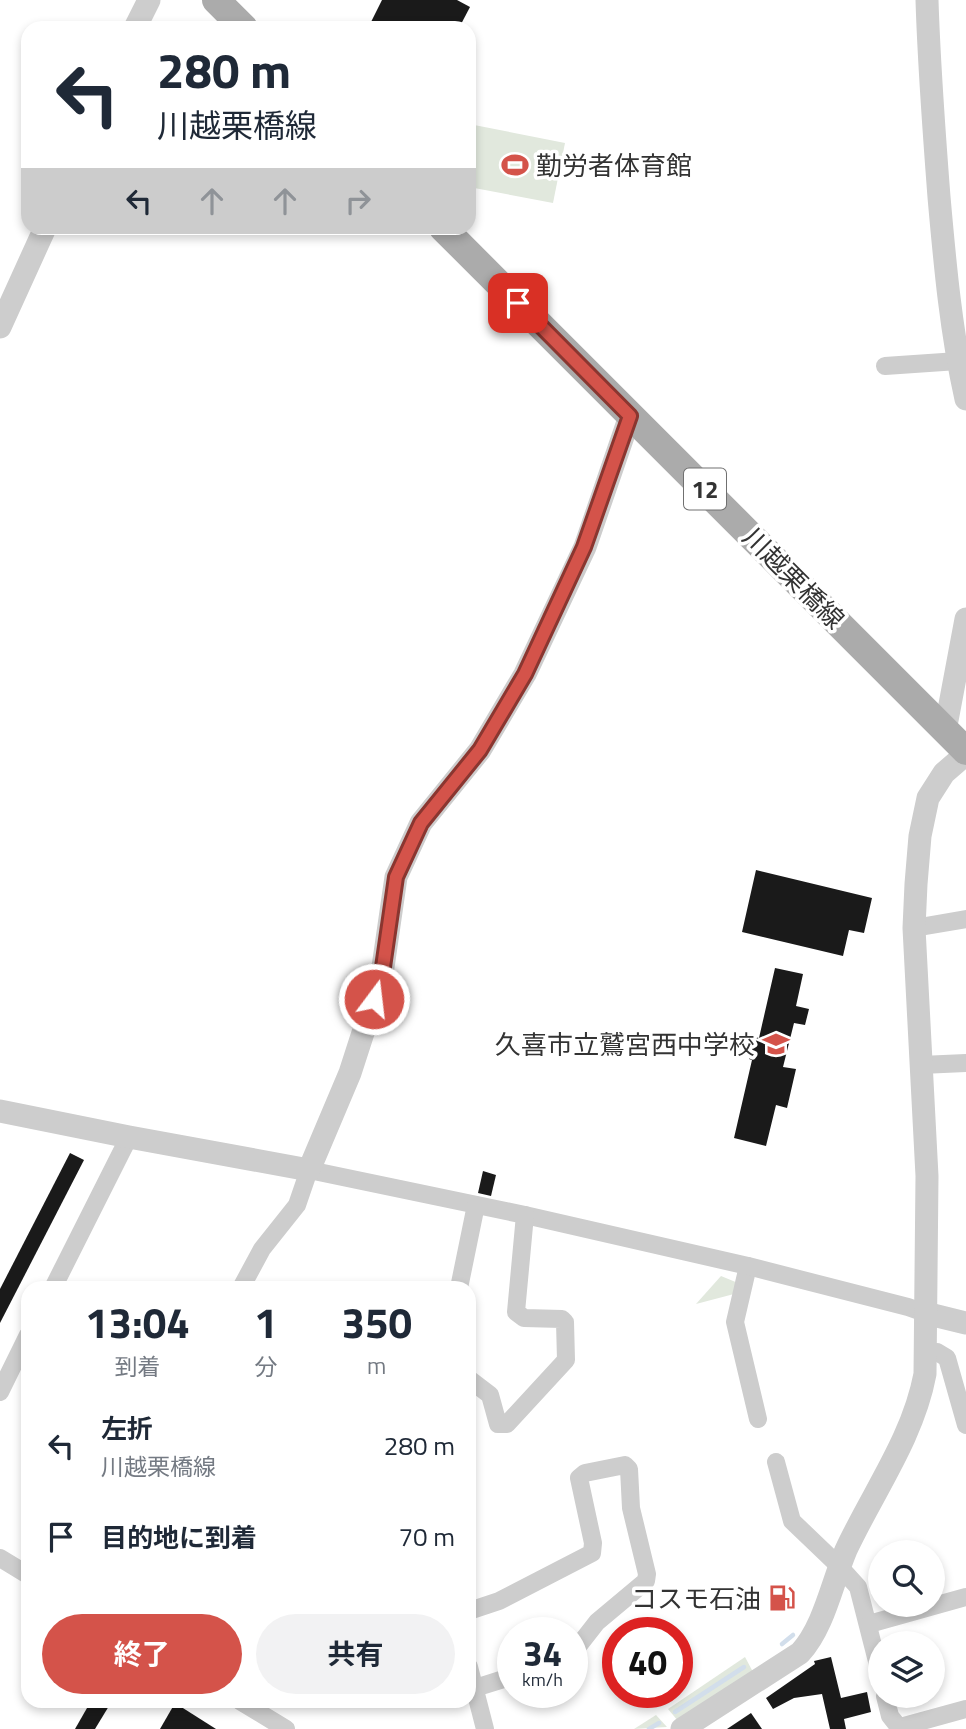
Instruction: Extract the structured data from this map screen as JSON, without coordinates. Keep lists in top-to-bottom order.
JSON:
{
  "streets": {
    "main road": ["12", "川越栗橋線"]
  },
  "places": {
    "sports": ["勤労者体育館"],
    "school or university": ["久喜市立鷲宮西中学校"],
    "fuel station": ["コスモ石油"]
  },
  "page": {
    "turn": ["280 m", "川越栗橋線"],
    "eta": [
      "13:04",
      "到着",
      "1",
      "分",
      "350",
      "m"
    ],
    "list": [
      {
        "name": "左折",
        "note": "川越栗橋線",
        "value": "280 m"
      },
      {
        "name": "目的地に到着",
        "value": "70 m"
      }
    ],
    "buttons": ["終了", "共有"],
    "speed": "34 km/h",
    "limit": "40"
  }
}
